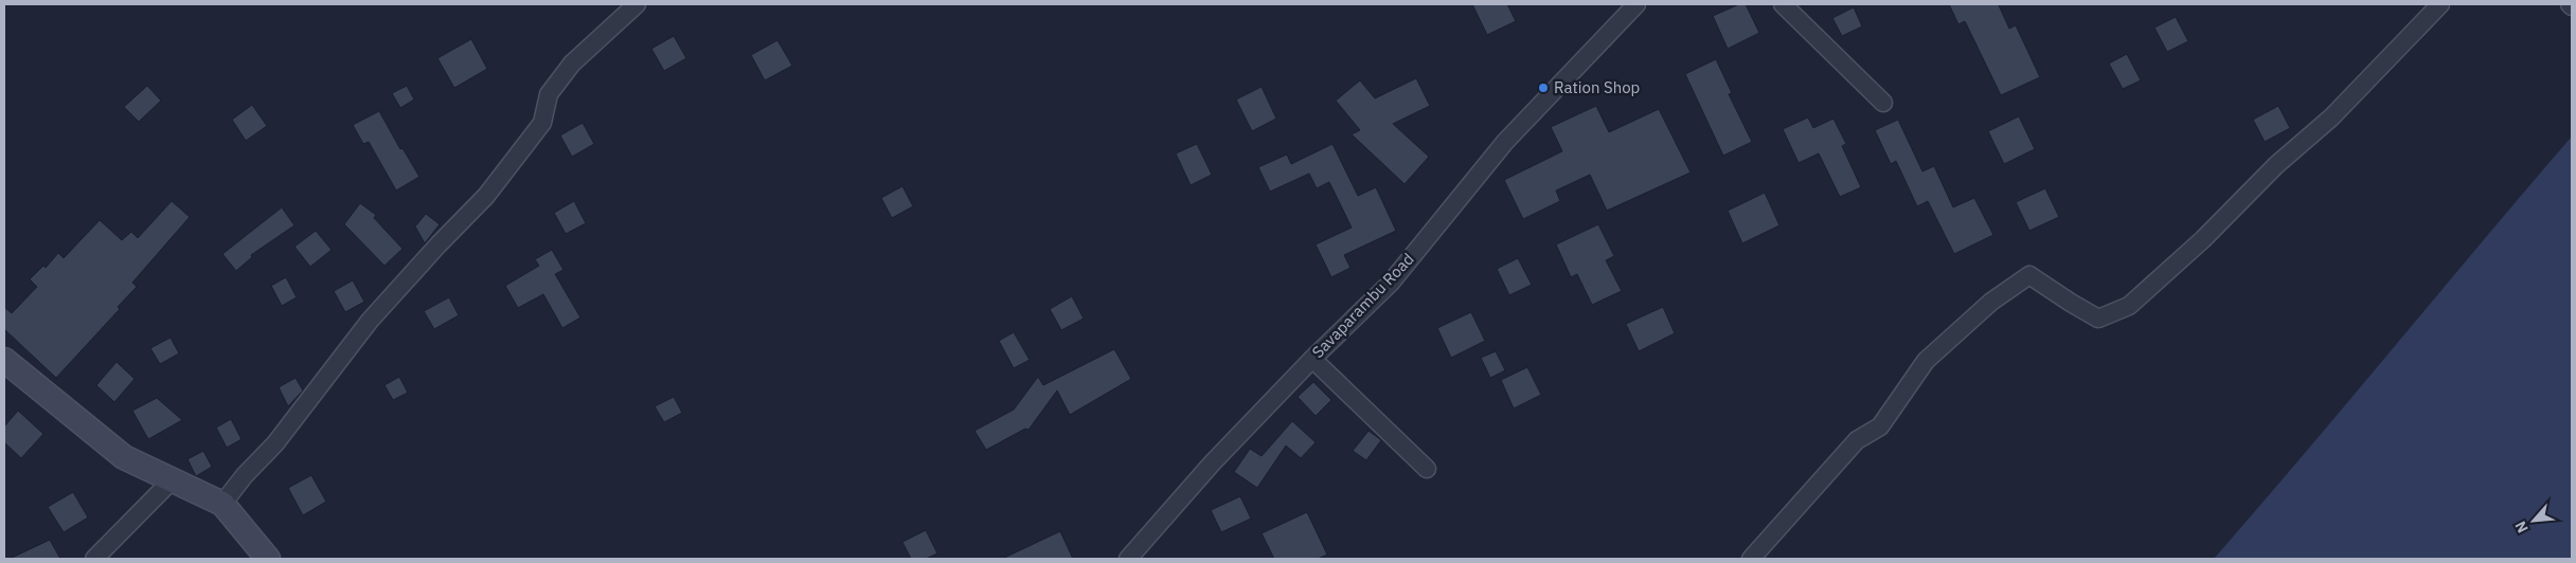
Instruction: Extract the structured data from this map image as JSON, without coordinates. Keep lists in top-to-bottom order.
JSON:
{
  "streets": {
    "street": ["Savaparambu Road"]
  },
  "places": ["Ration Shop"],
  "north": "bottom left"
}
